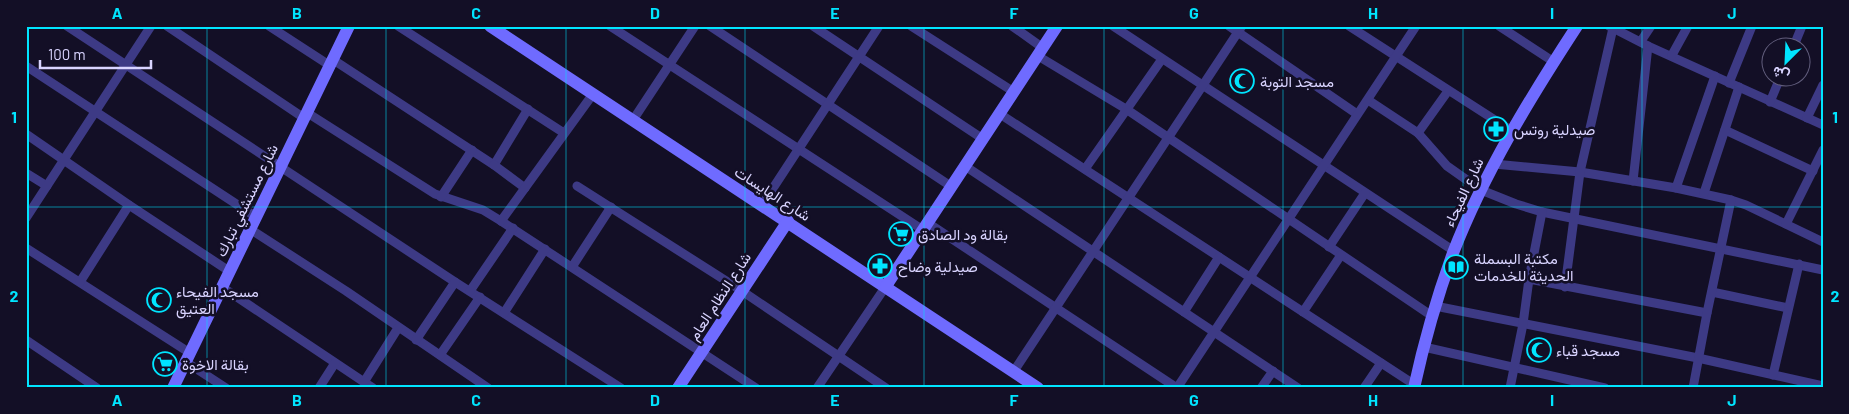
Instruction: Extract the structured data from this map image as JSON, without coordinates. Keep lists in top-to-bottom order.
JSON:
{
  "streets": {
    "street": [
      "شارع الفيحاء",
      "شارع الهايسات",
      "شارع مستشفي تبارك",
      "شارع النظام العام"
    ]
  },
  "crossings": [
    ["شارع الهايسات", "شارع النظام العام"]
  ],
  "places": {
    "mosque": ["مسجد التوبة", "مسجد الفيحاء العتيق", "مسجد قباء"],
    "pharmacy": ["صيدلية روتس", "صيدلية وضاح"],
    "supermarket": ["بقالة ود الصادق", "بقالة الاخوة"],
    "library": ["مكتبة البسملة الحديثة للخدمات"]
  },
  "scale_bar": "100 m",
  "north": "bottom left",
  "grid": {
    "columns": [
      "A",
      "B",
      "C",
      "D",
      "E",
      "F",
      "G",
      "H",
      "I",
      "J"
    ],
    "rows": ["1", "2"]
  }
}
